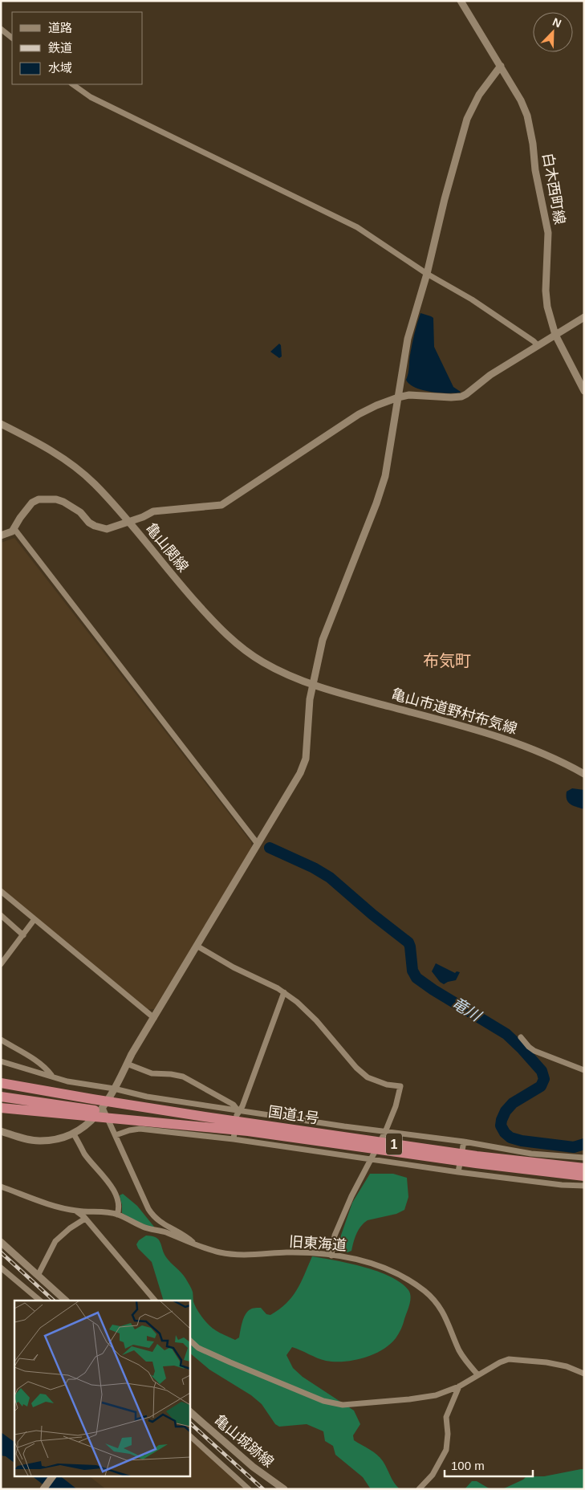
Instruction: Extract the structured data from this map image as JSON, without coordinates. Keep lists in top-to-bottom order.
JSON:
{
  "streets": {
    "highway": ["国道1号", "1"],
    "street": [
      "白木西町線",
      "亀山関線",
      "亀山市道野村布気線",
      "旧東海道",
      "亀山城跡線"
    ]
  },
  "crossings": [
    ["亀山関線", "亀山市道野村布気線"],
    ["国道1号", "1"]
  ],
  "districts": ["布気町"],
  "water": ["竜川"],
  "legend": ["道路", "鉄道", "水域"],
  "scale_bar": "100 m",
  "north": "top right"
}
